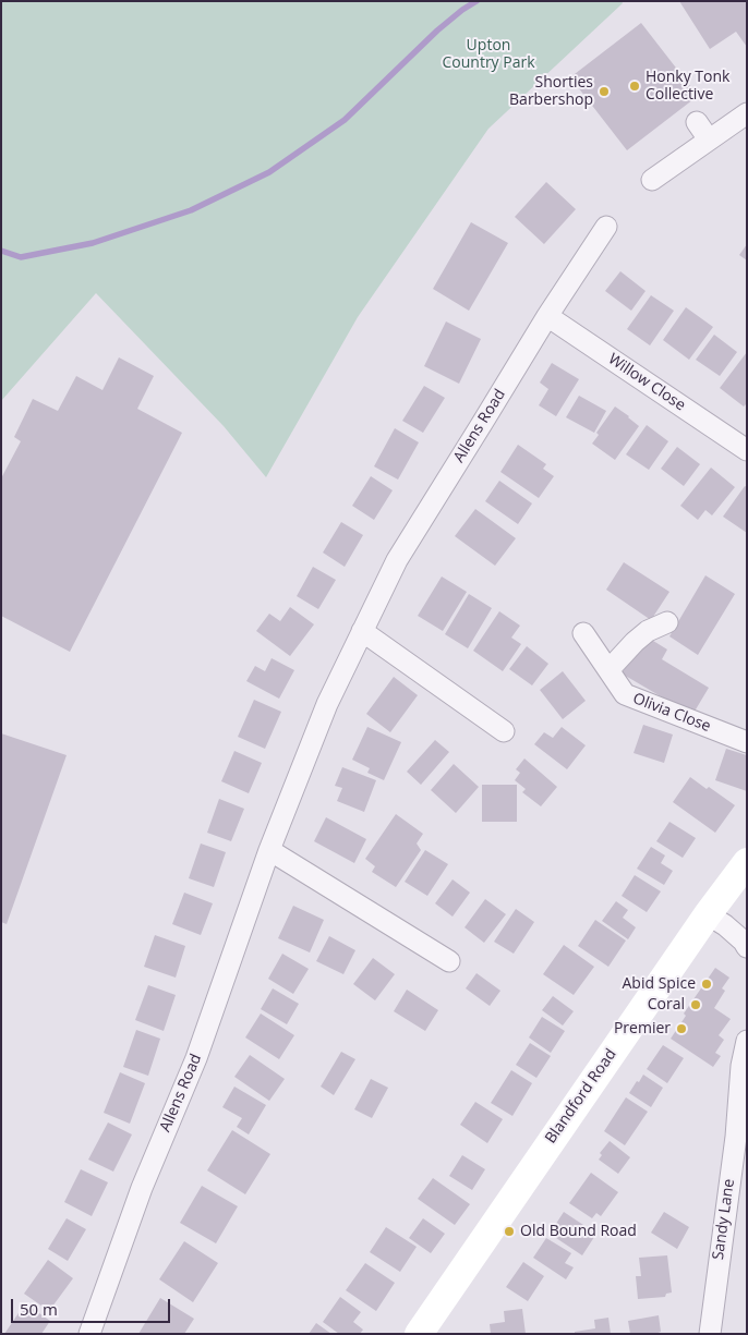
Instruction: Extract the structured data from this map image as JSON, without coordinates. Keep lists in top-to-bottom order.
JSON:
{
  "streets": {
    "main road": ["Blandford Road"],
    "street": [
      "Willow Close",
      "Allens Road",
      "Olivia Close",
      "Sandy Lane"
    ]
  },
  "crossings": [
    ["Willow Close", "Allens Road"]
  ],
  "parks": ["Upton Country Park"],
  "places": [
    "Honky Tonk Collective",
    "Shorties Barbershop",
    "Abid Spice",
    "Coral",
    "Premier",
    "Old Bound Road"
  ],
  "scale_bar": "50 m"
}
